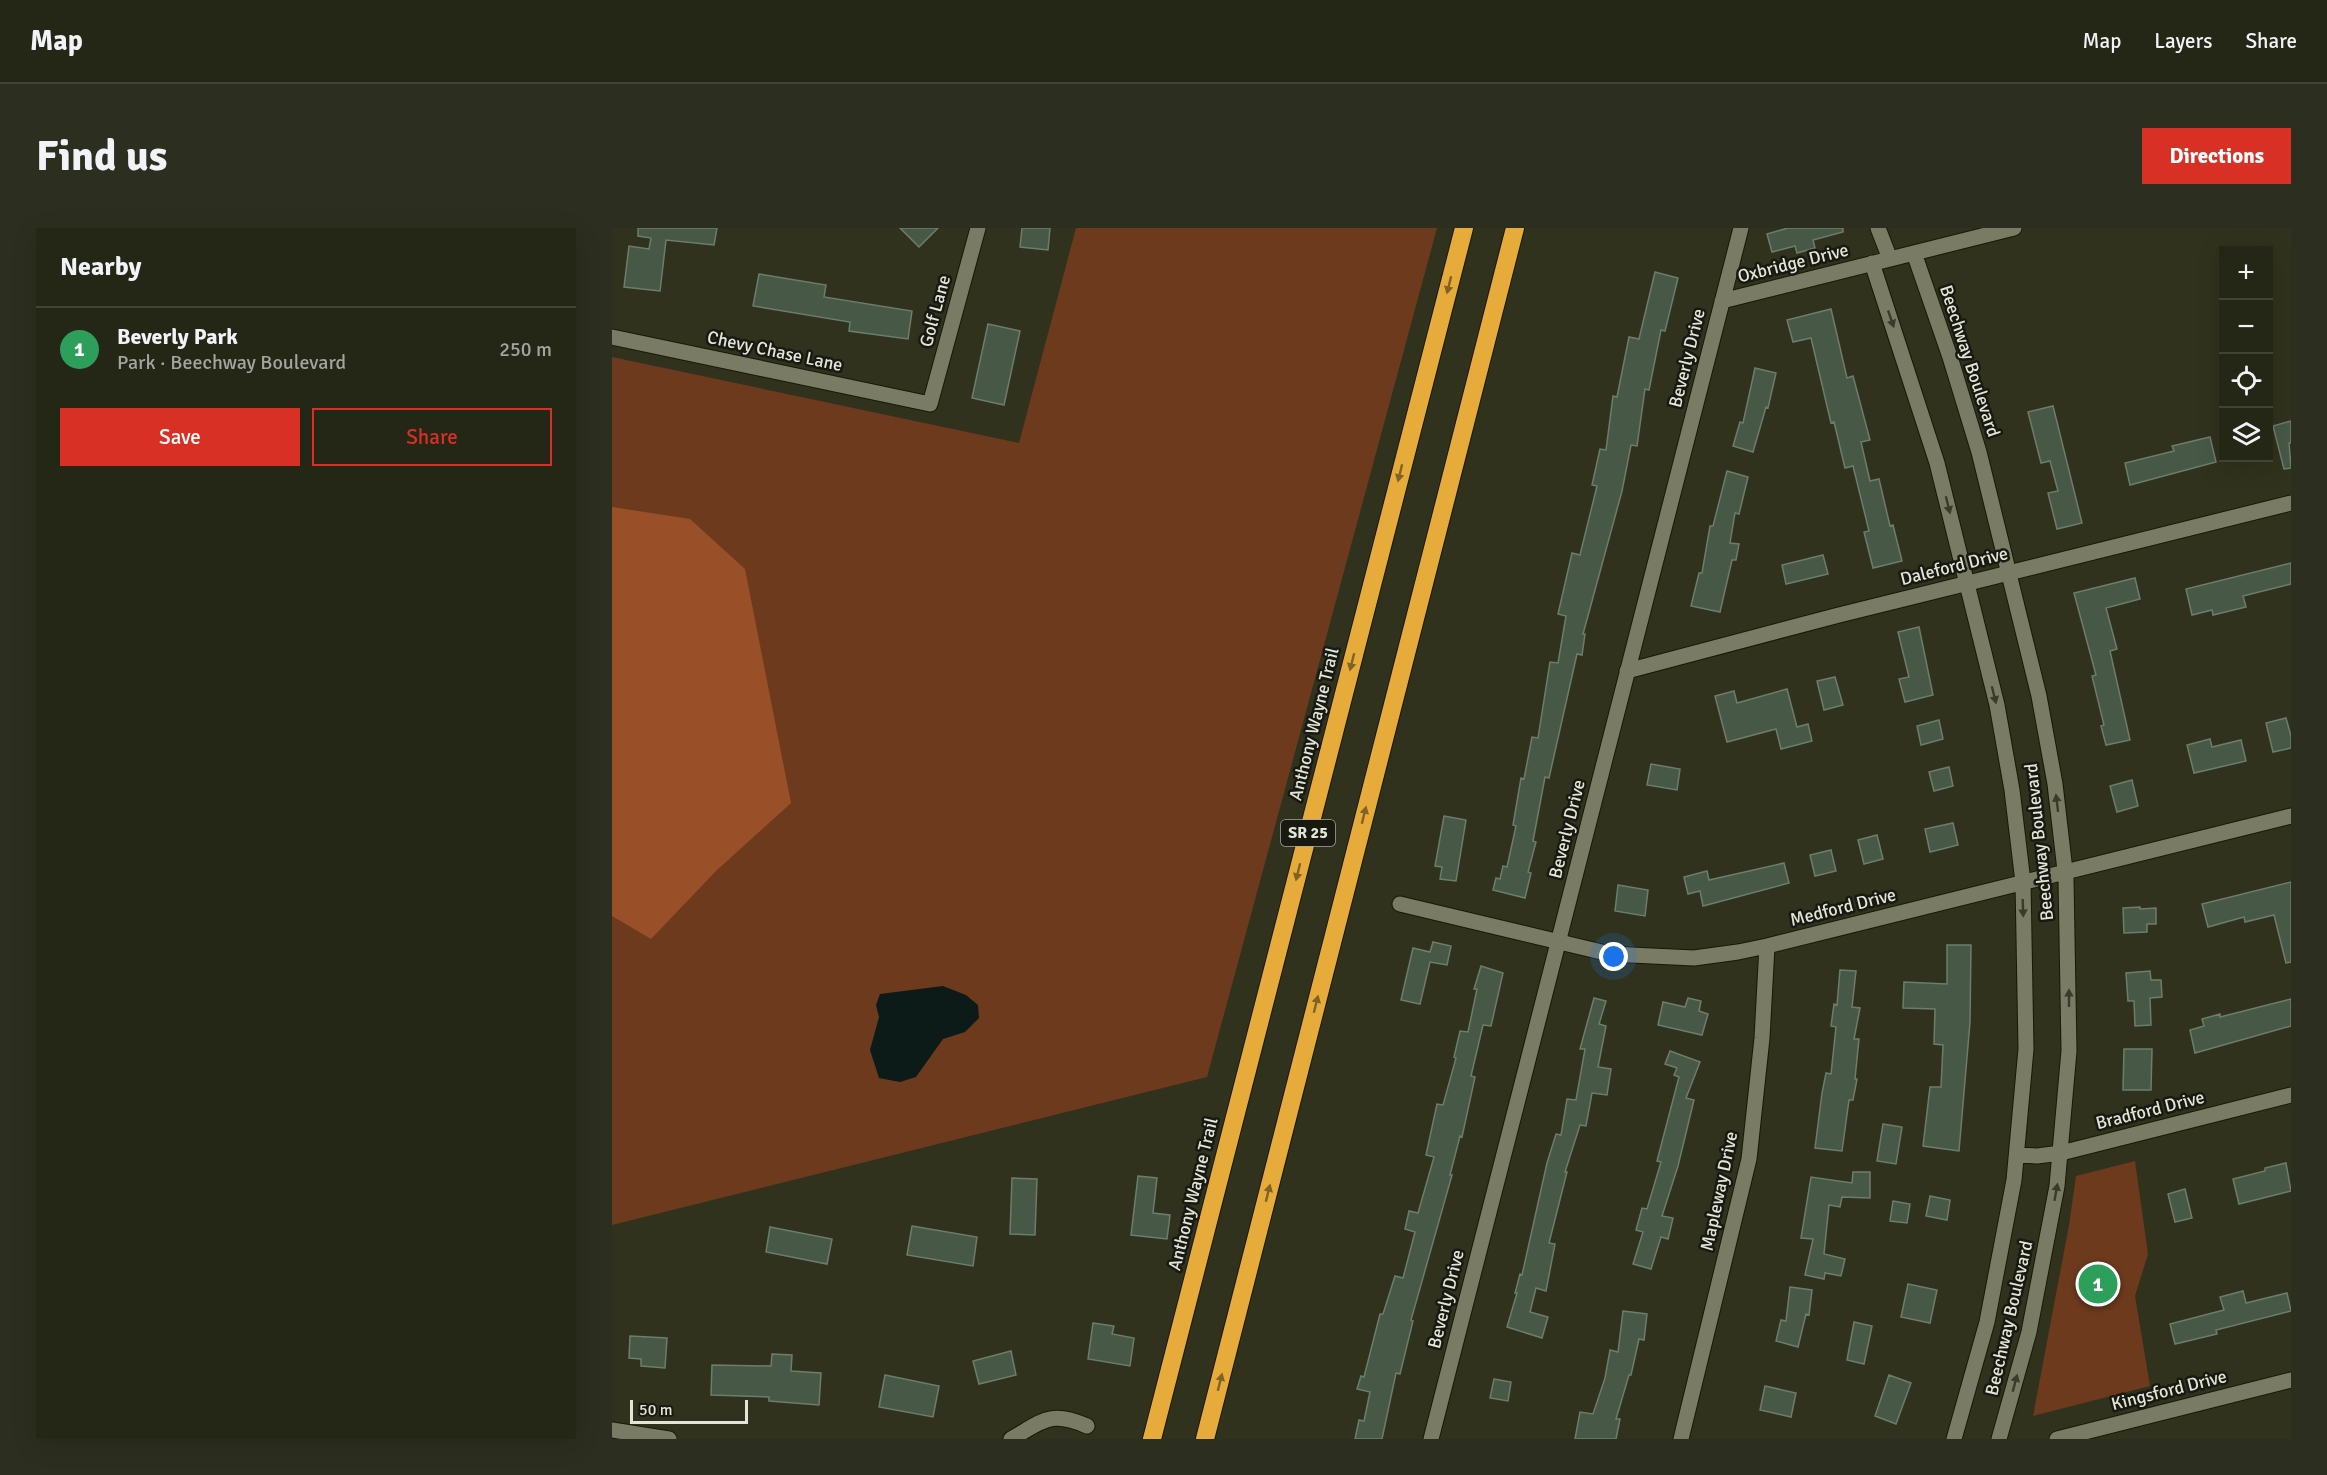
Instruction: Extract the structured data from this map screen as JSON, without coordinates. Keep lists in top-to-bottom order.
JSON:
{
  "streets": {
    "highway": ["Anthony Wayne Trail", "SR 25"],
    "street": [
      "Oxbridge Drive",
      "Golf Lane",
      "Chevy Chase Lane",
      "Beverly Drive",
      "Beechway Boulevard",
      "Daleford Drive",
      "Medford Drive",
      "Bradford Drive",
      "Mapleway Drive",
      "Kingsford Drive"
    ]
  },
  "crossings": [
    ["Oxbridge Drive", "Beverly Drive"],
    ["Oxbridge Drive", "Beechway Boulevard"],
    ["Golf Lane", "Chevy Chase Lane"],
    ["Beverly Drive", "Daleford Drive"],
    ["Beverly Drive", "Medford Drive"],
    ["Beechway Boulevard", "Daleford Drive"],
    ["Beechway Boulevard", "Medford Drive"],
    ["Beechway Boulevard", "Bradford Drive"],
    ["Medford Drive", "Mapleway Drive"]
  ],
  "scale_bar": "50 m",
  "page": {
    "header": "Map",
    "nav": ["Map", "Layers", "Share"],
    "buttons": [
      "Directions",
      ["Save", "Share"]
    ],
    "title": "Find us",
    "heading": "Nearby",
    "map_buttons": ["+", "−"],
    "list": [
      {
        "mark": "1",
        "name": "Beverly Park",
        "note": "Park · Beechway Boulevard",
        "value": "250 m"
      }
    ],
    "pins": "1",
    "scale": "50 m"
  }
}
